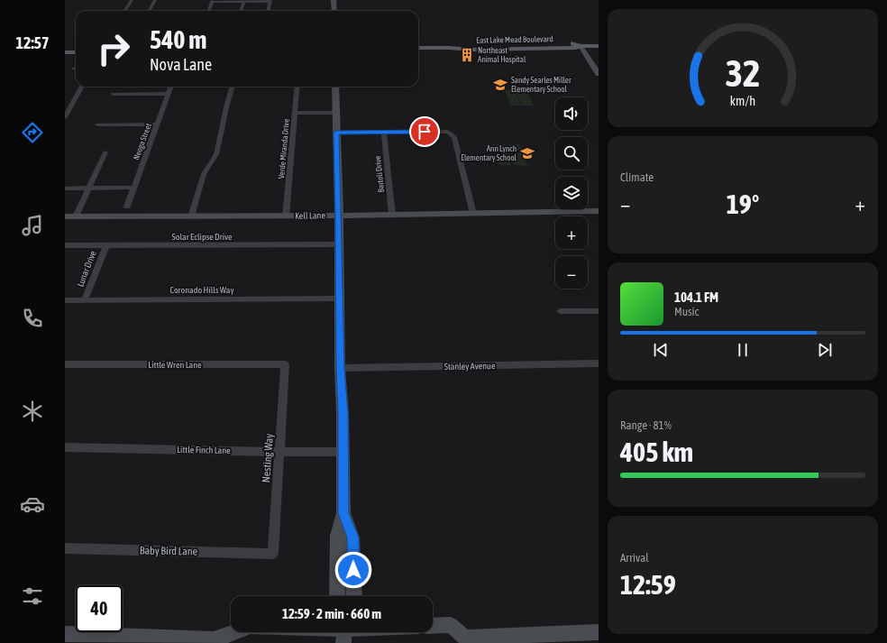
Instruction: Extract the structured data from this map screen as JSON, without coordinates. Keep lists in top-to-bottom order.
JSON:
{
  "streets": {
    "main road": ["East Lake Mead Boulevard"],
    "street": [
      "Neoga Street",
      "Verde Miranda Drive",
      "Bartoli Drive",
      "Kell Lane",
      "Solar Eclipse Drive",
      "Lunar Drive",
      "Coronado Hills Way",
      "Little Wren Lane",
      "Stanley Avenue",
      "Little Finch Lane",
      "Nesting Way",
      "Baby Bird Lane"
    ]
  },
  "crossings": [
    ["Verde Miranda Drive", "Kell Lane"],
    ["Bartoli Drive", "Kell Lane"],
    ["Solar Eclipse Drive", "Lunar Drive"],
    ["Lunar Drive", "Coronado Hills Way"],
    ["Little Wren Lane", "Nesting Way"],
    ["Little Finch Lane", "Nesting Way"],
    ["Nesting Way", "Baby Bird Lane"]
  ],
  "places": {
    "building": ["Northeast Animal Hospital"],
    "school or university": ["Sandy Searles Miller Elementary School", "Ann Lynch Elementary School"]
  },
  "page": {
    "tabs": "12:57",
    "turn": ["540 m", "Nova Lane"],
    "map_buttons": ["+", "−"],
    "tile": [
      "Climate",
      ["Range · 81%", "405 km"],
      ["Arrival", "12:59"]
    ],
    "heat": ["−", "19°", "+"],
    "song": ["104.1 FM", "Music"],
    "limit": "40",
    "trip": "12:59 · 2 min · 660 m",
    "gauge": ["32", "km/h"]
  }
}
